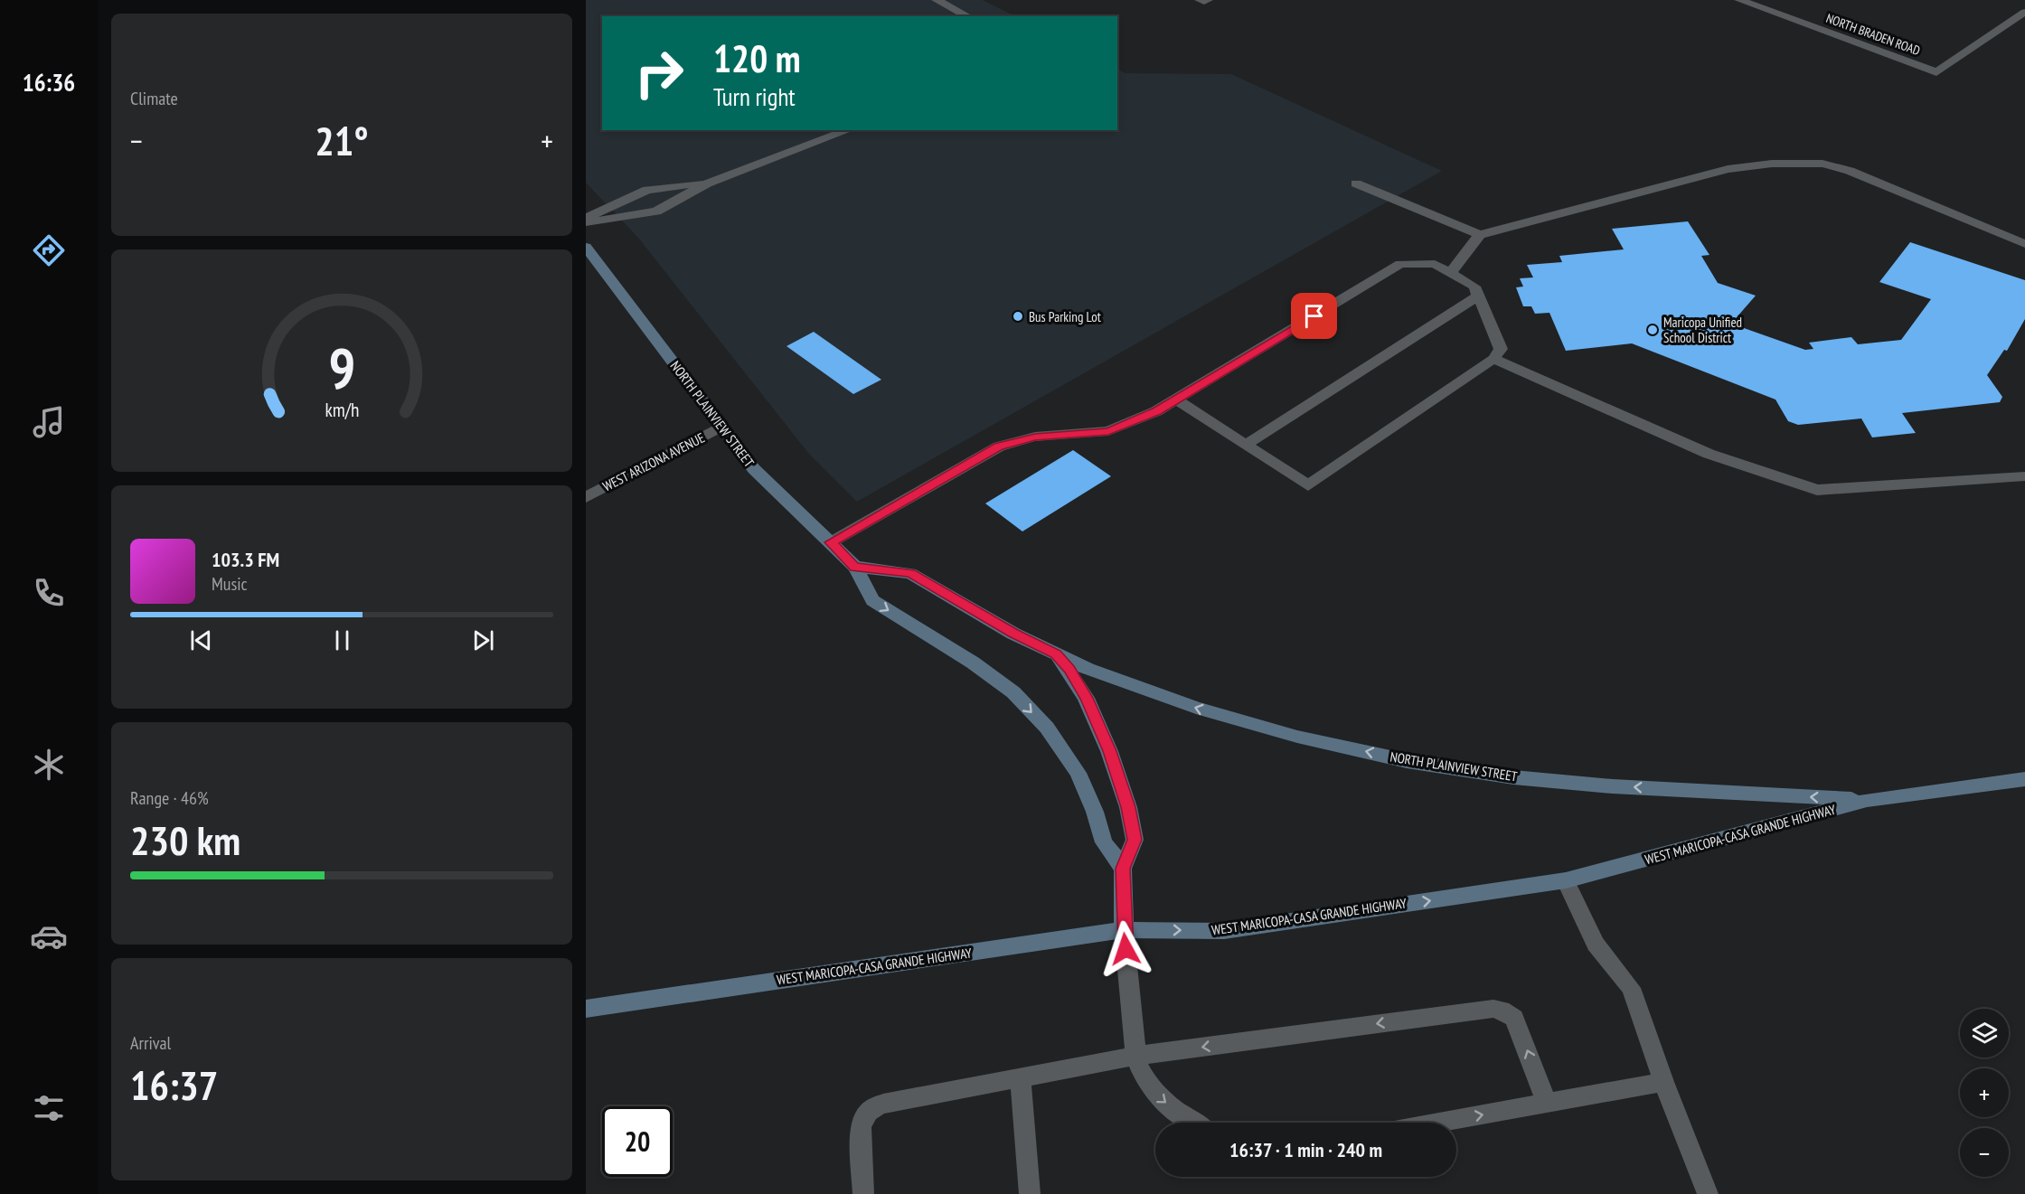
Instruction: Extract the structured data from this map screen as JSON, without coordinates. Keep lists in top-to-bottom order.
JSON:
{
  "streets": {
    "main road": ["NORTH PLAINVIEW STREET", "WEST MARICOPA-CASA GRANDE HIGHWAY"],
    "street": ["NORTH BRADEN ROAD", "WEST ARIZONA AVENUE"]
  },
  "crossings": [
    ["NORTH PLAINVIEW STREET", "WEST ARIZONA AVENUE"],
    ["NORTH PLAINVIEW STREET", "WEST MARICOPA-CASA GRANDE HIGHWAY"]
  ],
  "places": ["Bus Parking Lot", "Maricopa Unified School District"],
  "page": {
    "tabs": "16:36",
    "tile": [
      "Climate",
      ["Range · 46%", "230 km"],
      ["Arrival", "16:37"]
    ],
    "turn": ["120 m", "Turn right"],
    "heat": ["−", "21°", "+"],
    "song": ["103.3 FM", "Music"],
    "map_buttons": ["+", "−"],
    "limit": "20",
    "trip": "16:37 · 1 min · 240 m",
    "gauge": ["9", "km/h"]
  }
}
